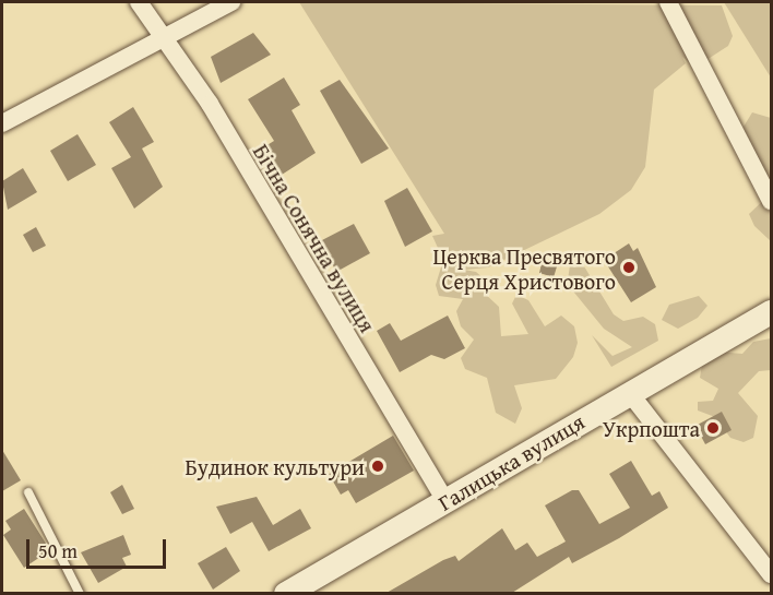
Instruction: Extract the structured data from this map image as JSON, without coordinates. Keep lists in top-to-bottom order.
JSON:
{
  "streets": {
    "street": ["Бічна Сонячна вулиця", "Галицька вулиця"]
  },
  "crossings": [
    ["Бічна Сонячна вулиця", "Галицька вулиця"]
  ],
  "places": ["Церква Пресвятого Серця Христового", "Укрпошта", "Будинок культури"],
  "scale_bar": "50 m"
}
